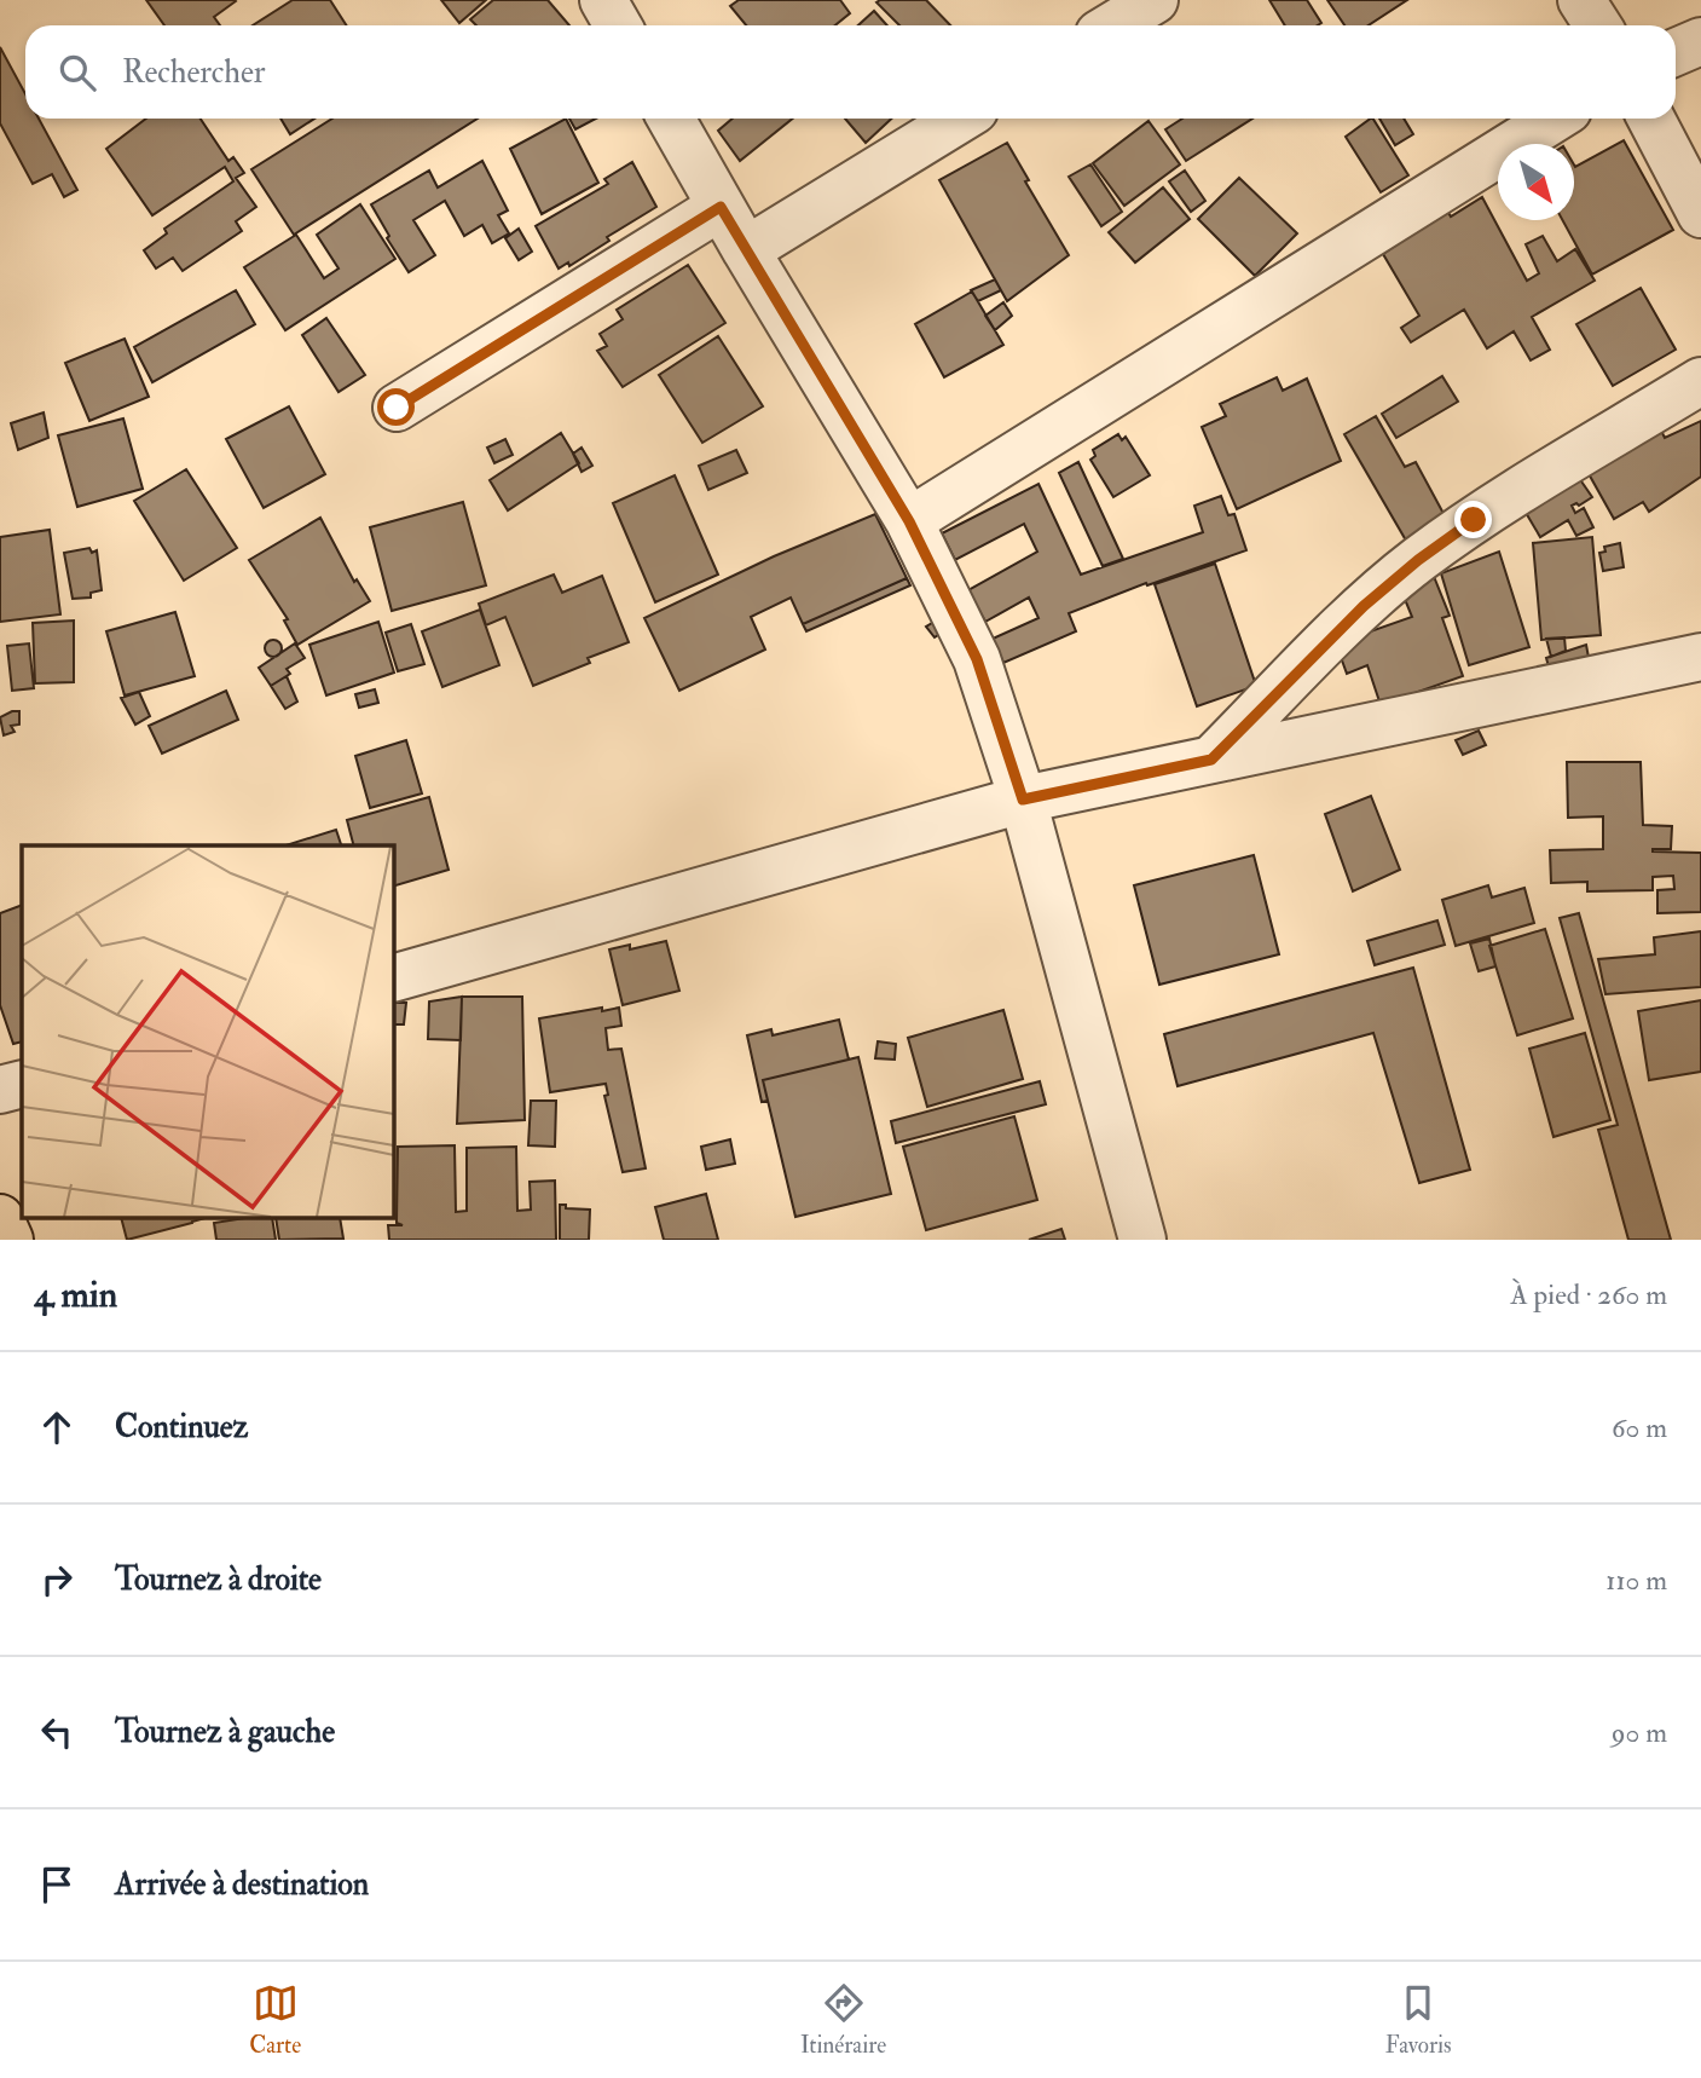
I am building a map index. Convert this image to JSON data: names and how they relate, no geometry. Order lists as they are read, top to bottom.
{
  "north": "bottom right",
  "page": {
    "search": "Rechercher",
    "heading": ["4 min", "À pied · 260 m"],
    "list": [
      ["Continuez", "60 m"],
      ["Tournez à droite", "110 m"],
      ["Tournez à gauche", "90 m"],
      "Arrivée à destination"
    ],
    "nav": ["Carte", "Itinéraire", "Favoris"]
  }
}
